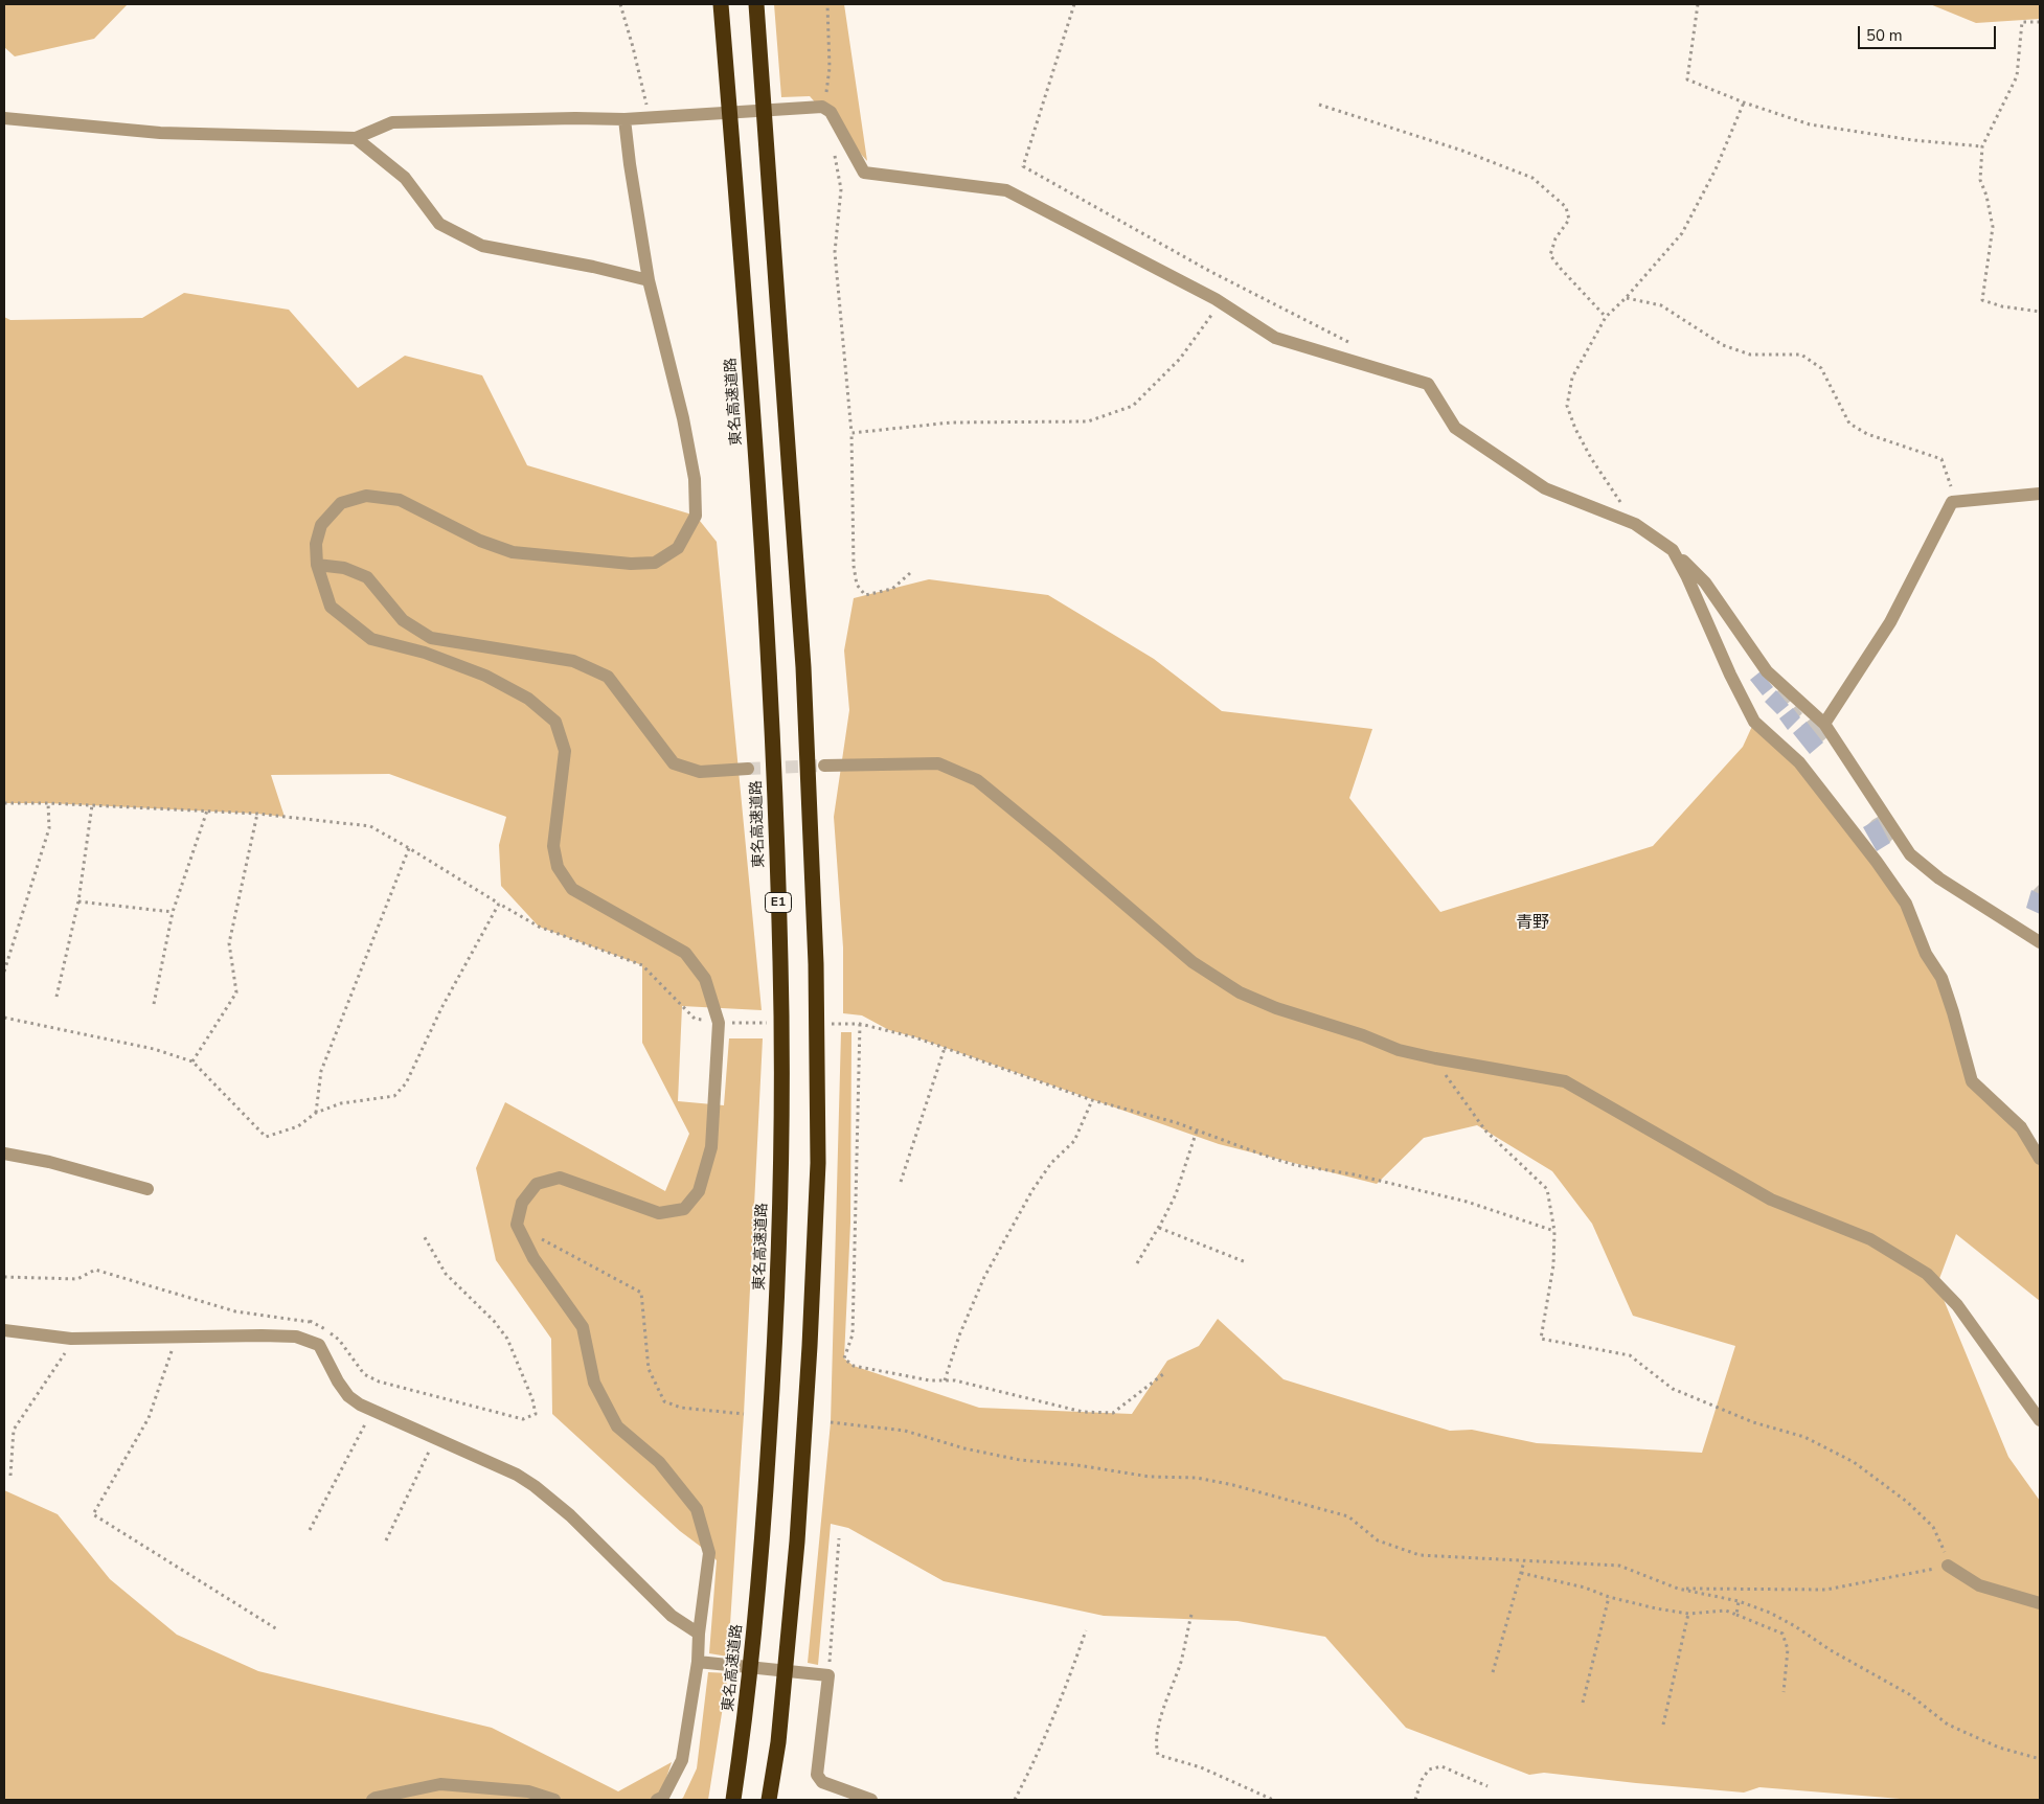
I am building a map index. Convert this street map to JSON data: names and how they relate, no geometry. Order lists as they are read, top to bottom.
{
  "streets": {
    "highway": ["東名高速道路", "E1"]
  },
  "districts": ["青野"],
  "scale_bar": "50 m"
}
